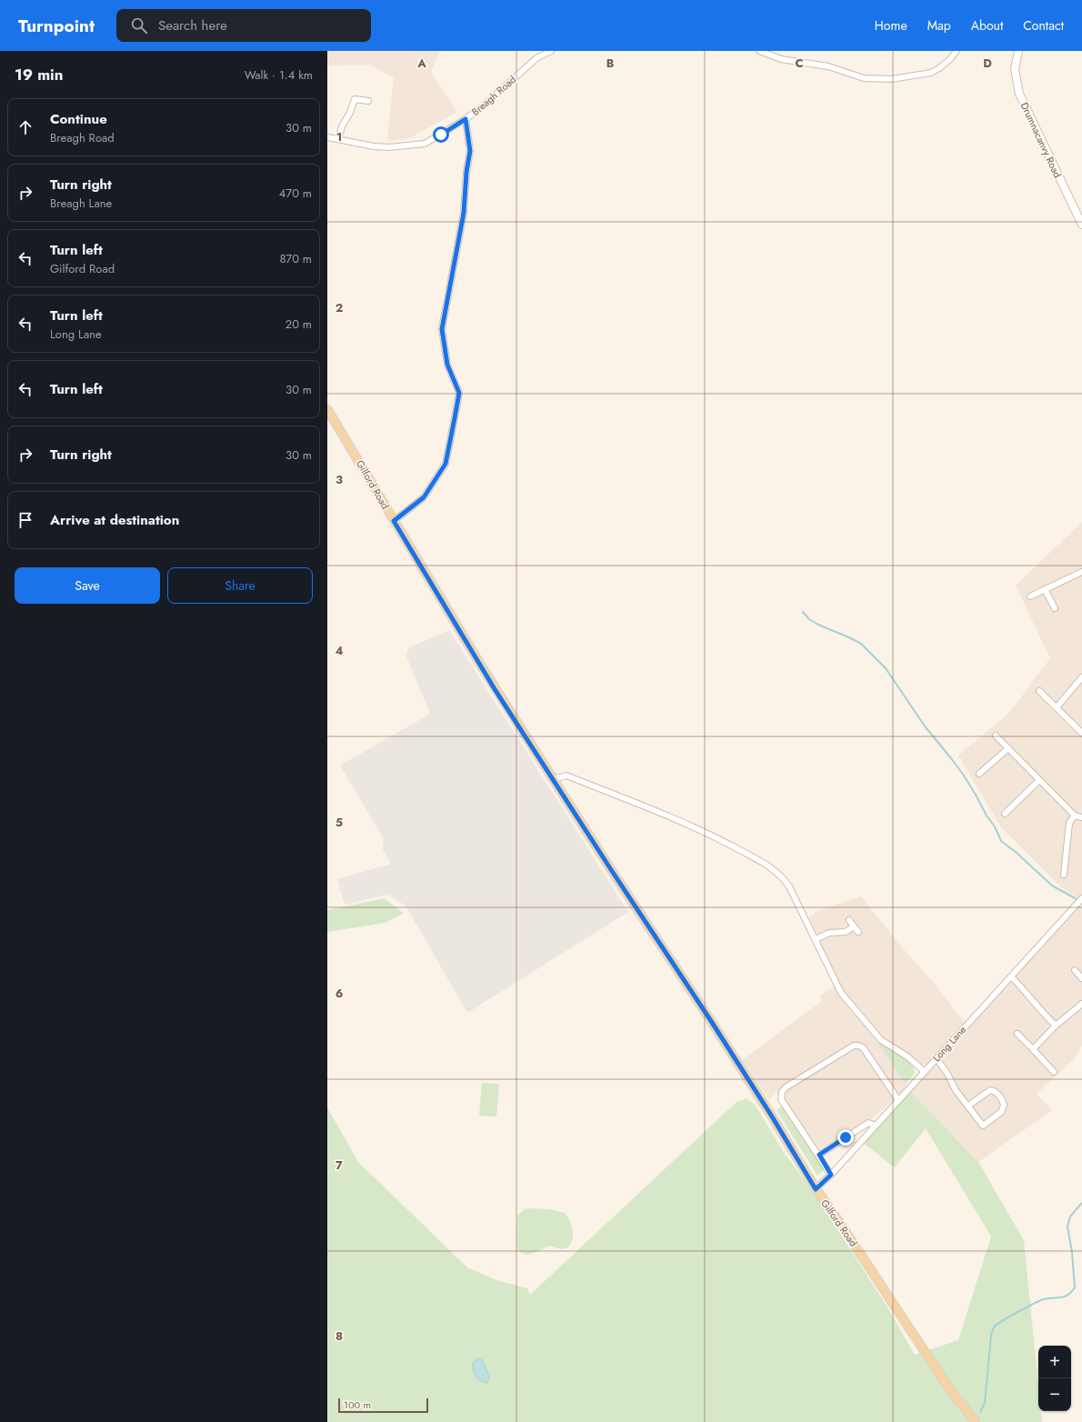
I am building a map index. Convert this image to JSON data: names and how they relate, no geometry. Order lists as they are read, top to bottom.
{
  "streets": {
    "main road": ["Drumnacanvy Road", "Gilford Road"],
    "street": ["Breagh Road", "Long Lane"]
  },
  "crossings": [
    ["Gilford Road", "Long Lane"]
  ],
  "scale_bar": "100 m",
  "page": {
    "header": "Turnpoint",
    "search": "Search here",
    "nav": [
      "Home",
      "Map",
      "About",
      "Contact"
    ],
    "heading": ["19 min", "Walk · 1.4 km"],
    "list": [
      ["Continue", "Breagh Road", "30 m"],
      ["Turn right", "Breagh Lane", "470 m"],
      ["Turn left", "Gilford Road", "870 m"],
      ["Turn left", "Long Lane", "20 m"],
      ["Turn left", "30 m"],
      ["Turn right", "30 m"],
      "Arrive at destination"
    ],
    "buttons": ["Save", "Share"],
    "map_buttons": ["+", "−"],
    "scale": "100 m"
  },
  "grid": {
    "columns": [
      "A",
      "B",
      "C",
      "D"
    ],
    "rows": [
      "1",
      "2",
      "3",
      "4",
      "5",
      "6",
      "7",
      "8"
    ]
  }
}
